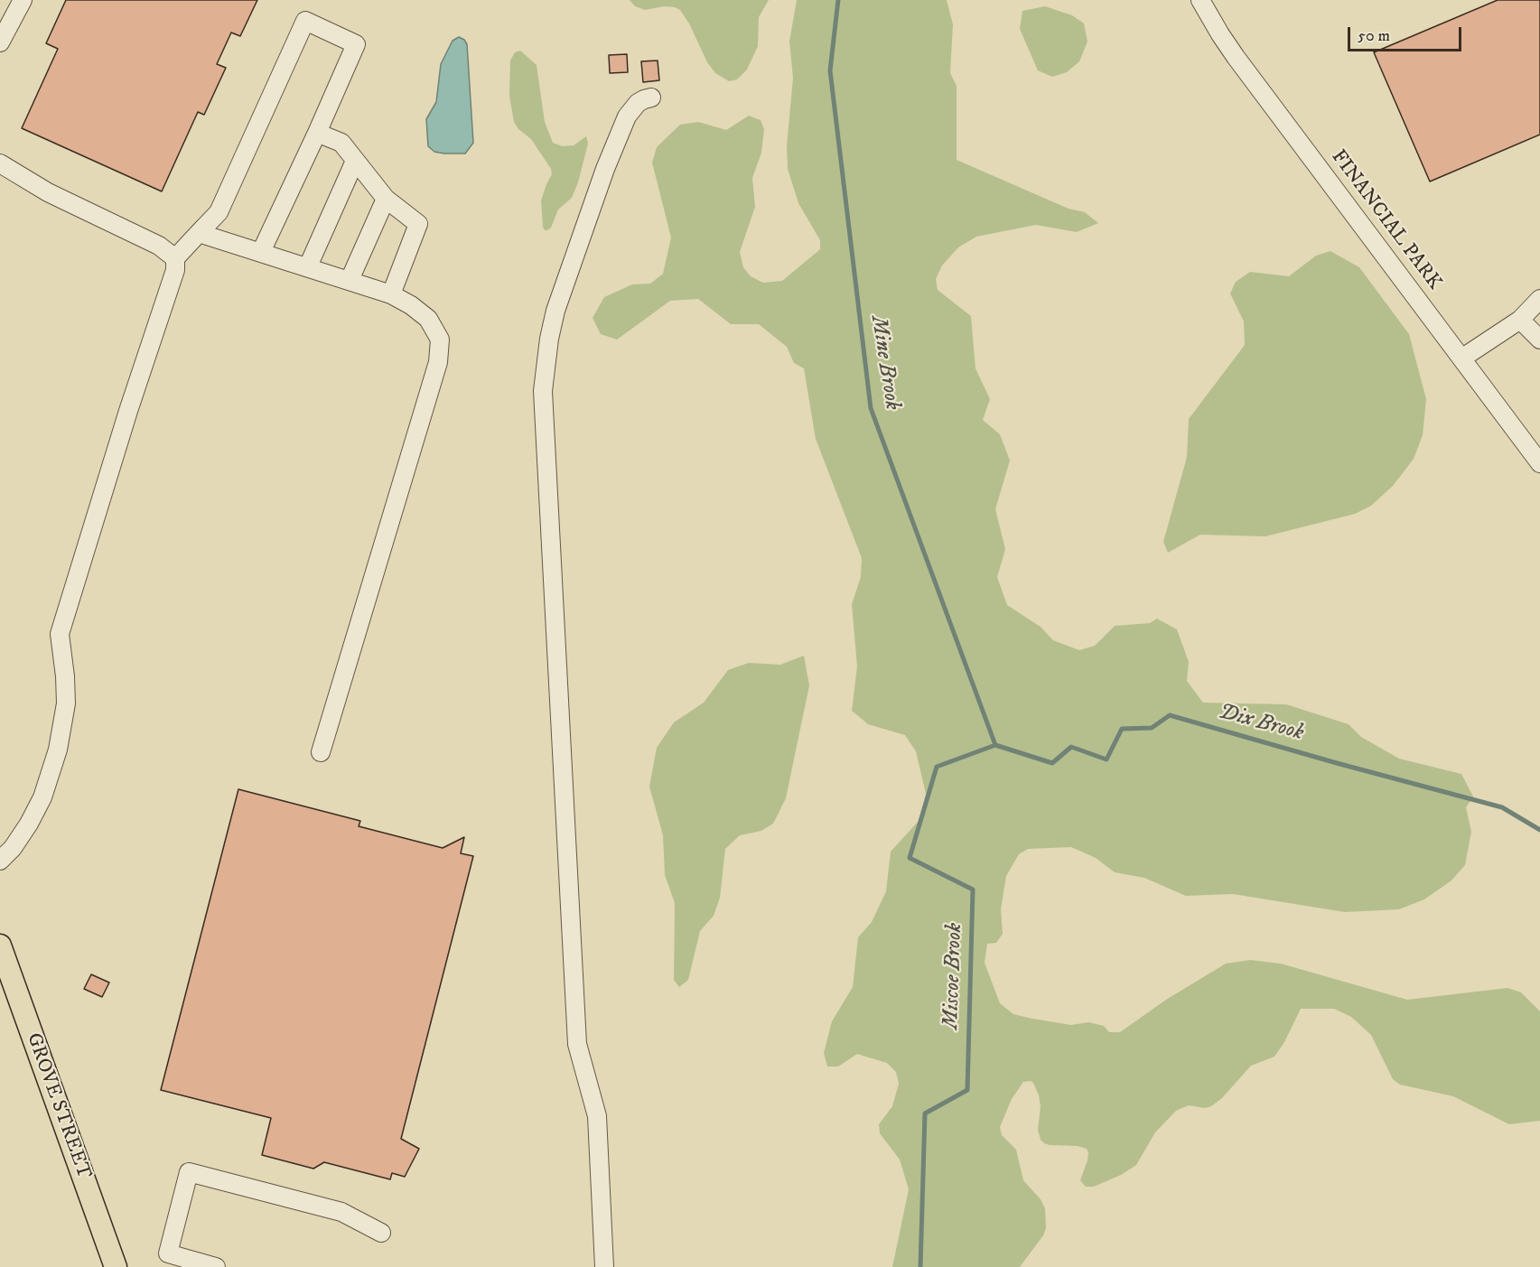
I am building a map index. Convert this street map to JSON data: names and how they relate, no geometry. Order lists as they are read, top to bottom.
{
  "streets": {
    "main road": ["GROVE STREET"],
    "lane": ["FINANCIAL PARK"]
  },
  "water": ["Mine Brook", "Dix Brook", "Miscoe Brook"],
  "scale_bar": "50 m"
}
